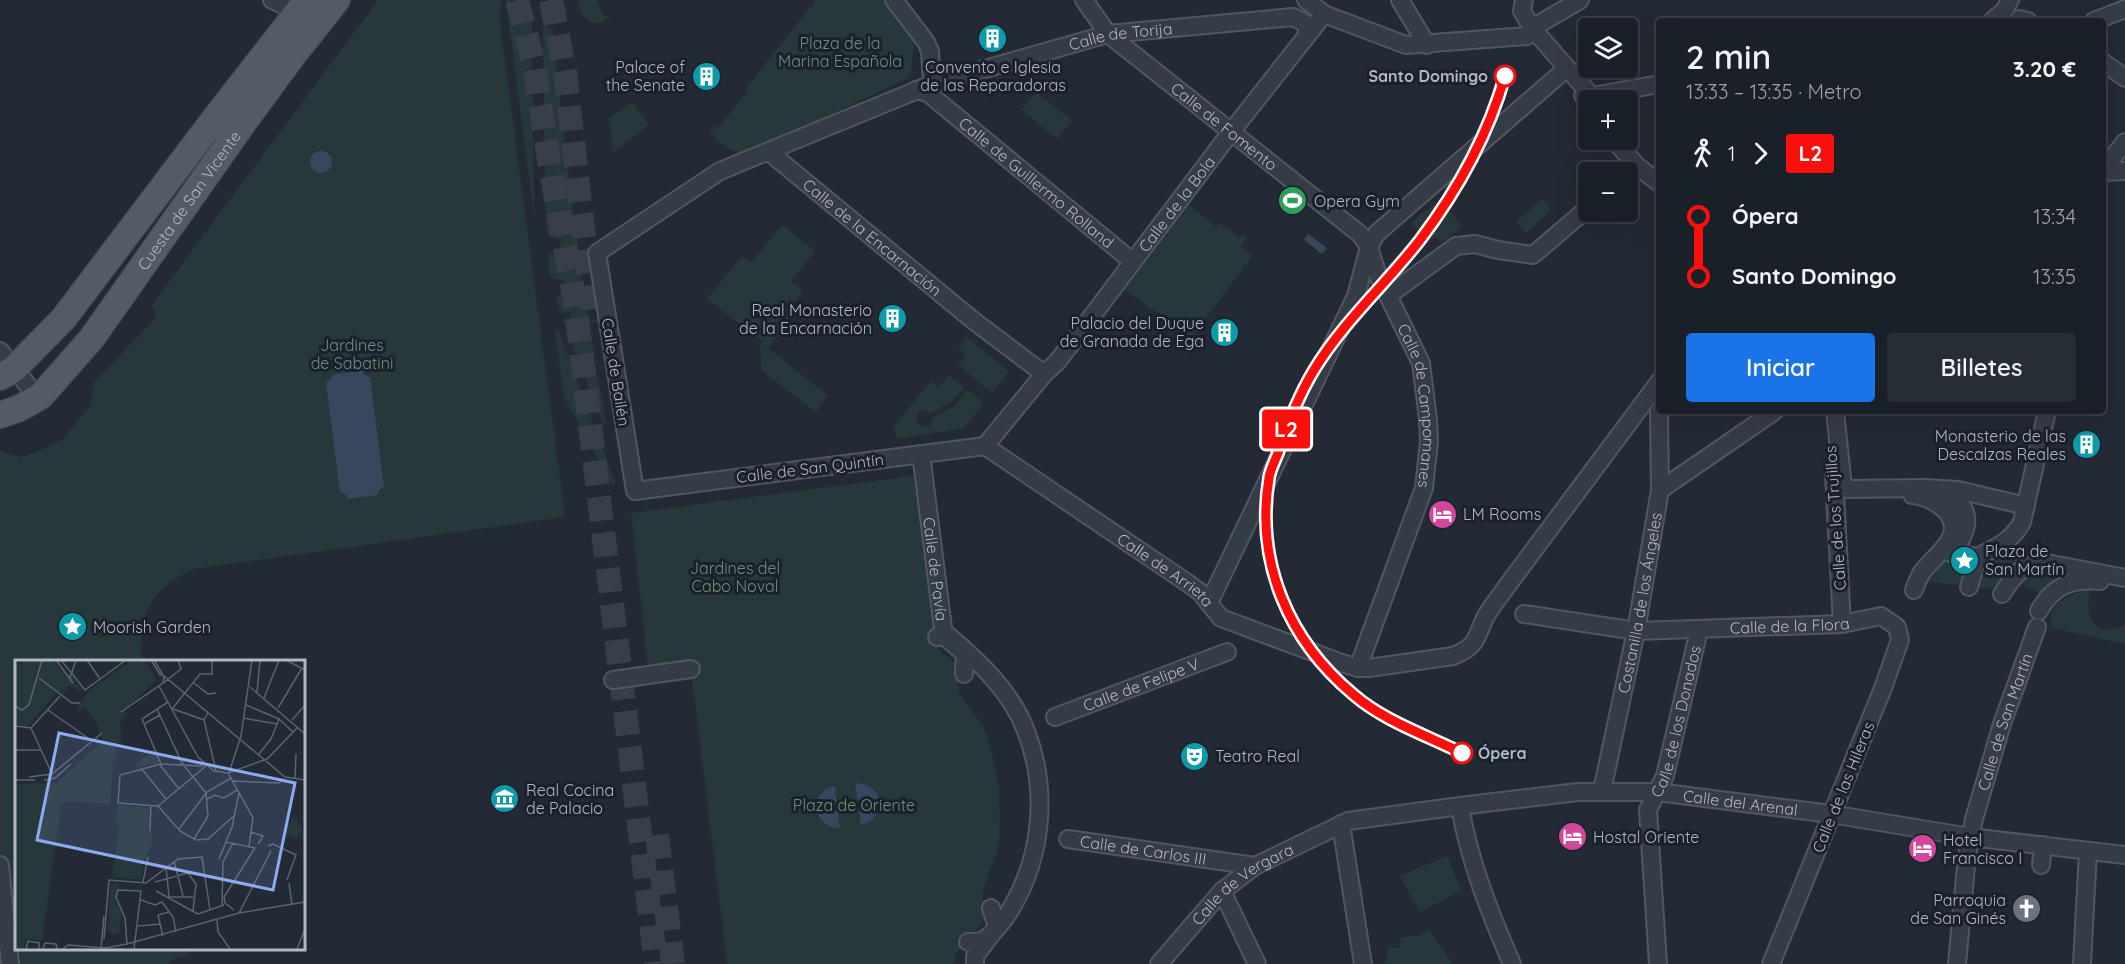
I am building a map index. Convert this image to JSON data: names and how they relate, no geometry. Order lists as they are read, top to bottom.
{
  "streets": {
    "main road": ["Cuesta de San Vicente"],
    "street": [
      "Calle de Torija",
      "Calle de Fomento",
      "Calle de Guillermo Rolland",
      "Calle de la Bola",
      "Calle de la Encarnación",
      "Calle de Bailén",
      "Calle de Campomanes",
      "Calle de San Quintín",
      "Calle de los Trujillos",
      "Calle de Pavía",
      "Calle de Arrieta",
      "Costanilla de los Ángeles",
      "Calle de la Flora",
      "Calle de Felipe V",
      "Calle de los Donados",
      "Calle de San Martín",
      "Calle de las Hileras",
      "Calle del Arenal",
      "Calle de Carlos III",
      "Calle de Vergara"
    ]
  },
  "crossings": [
    ["Calle de Torija", "Calle de Fomento"],
    ["Calle de Fomento", "Calle de la Bola"],
    ["Calle de Fomento", "Calle de Campomanes"],
    ["Calle de Guillermo Rolland", "Calle de la Bola"],
    ["Calle de la Bola", "Calle de la Encarnación"],
    ["Calle de la Bola", "Calle de San Quintín"],
    ["Calle de la Bola", "Calle de Arrieta"],
    ["Calle de la Encarnación", "Calle de Bailén"],
    ["Calle de Bailén", "Calle de San Quintín"],
    ["Calle de Campomanes", "Calle de Arrieta"],
    ["Calle de San Quintín", "Calle de Pavía"],
    ["Calle de San Quintín", "Calle de Arrieta"],
    ["Calle de los Trujillos", "Calle de la Flora"],
    ["Costanilla de los Ángeles", "Calle de la Flora"],
    ["Costanilla de los Ángeles", "Calle del Arenal"],
    ["Calle de la Flora", "Calle de los Donados"],
    ["Calle de la Flora", "Calle de las Hileras"],
    ["Calle de los Donados", "Calle del Arenal"],
    ["Calle de San Martín", "Calle del Arenal"],
    ["Calle de las Hileras", "Calle del Arenal"],
    ["Calle del Arenal", "Calle de Vergara"],
    ["Calle de Carlos III", "Calle de Vergara"]
  ],
  "parks": [
    "Plaza de la Marina Española",
    "Jardines de Sabatini",
    "Jardines del Cabo Noval",
    "Plaza de Oriente"
  ],
  "places": {
    "building": [
      "Convento e Iglesia de las Reparadoras",
      "Palace of the Senate",
      "Real Monasterio de la Encarnación",
      "Palacio del Duque de Granada de Ega",
      "Monasterio de las Descalzas Reales"
    ],
    "other": ["Santo Domingo", "Ópera"],
    "sports": ["Opera Gym"],
    "hotel": ["LM Rooms", "Hostal Oriente", "Hotel Francisco I"],
    "place": ["Plaza de San Martín", "Moorish Garden"],
    "theatre": ["Teatro Real"],
    "museum": ["Real Cocina de Palacio"],
    "church": ["Parroquia de San Ginés"]
  },
  "lines": ["metro line L2"],
  "page": {
    "on_map": "L2",
    "map_buttons": ["+", "−"],
    "heading": ["2 min", "13:33 – 13:35 · Metro", "3.20 €"],
    "legs": ["1", "L2"],
    "list": [
      {
        "name": "Ópera",
        "value": "13:34"
      },
      {
        "name": "Santo Domingo",
        "value": "13:35"
      }
    ],
    "buttons": ["Iniciar", "Billetes"]
  }
}
